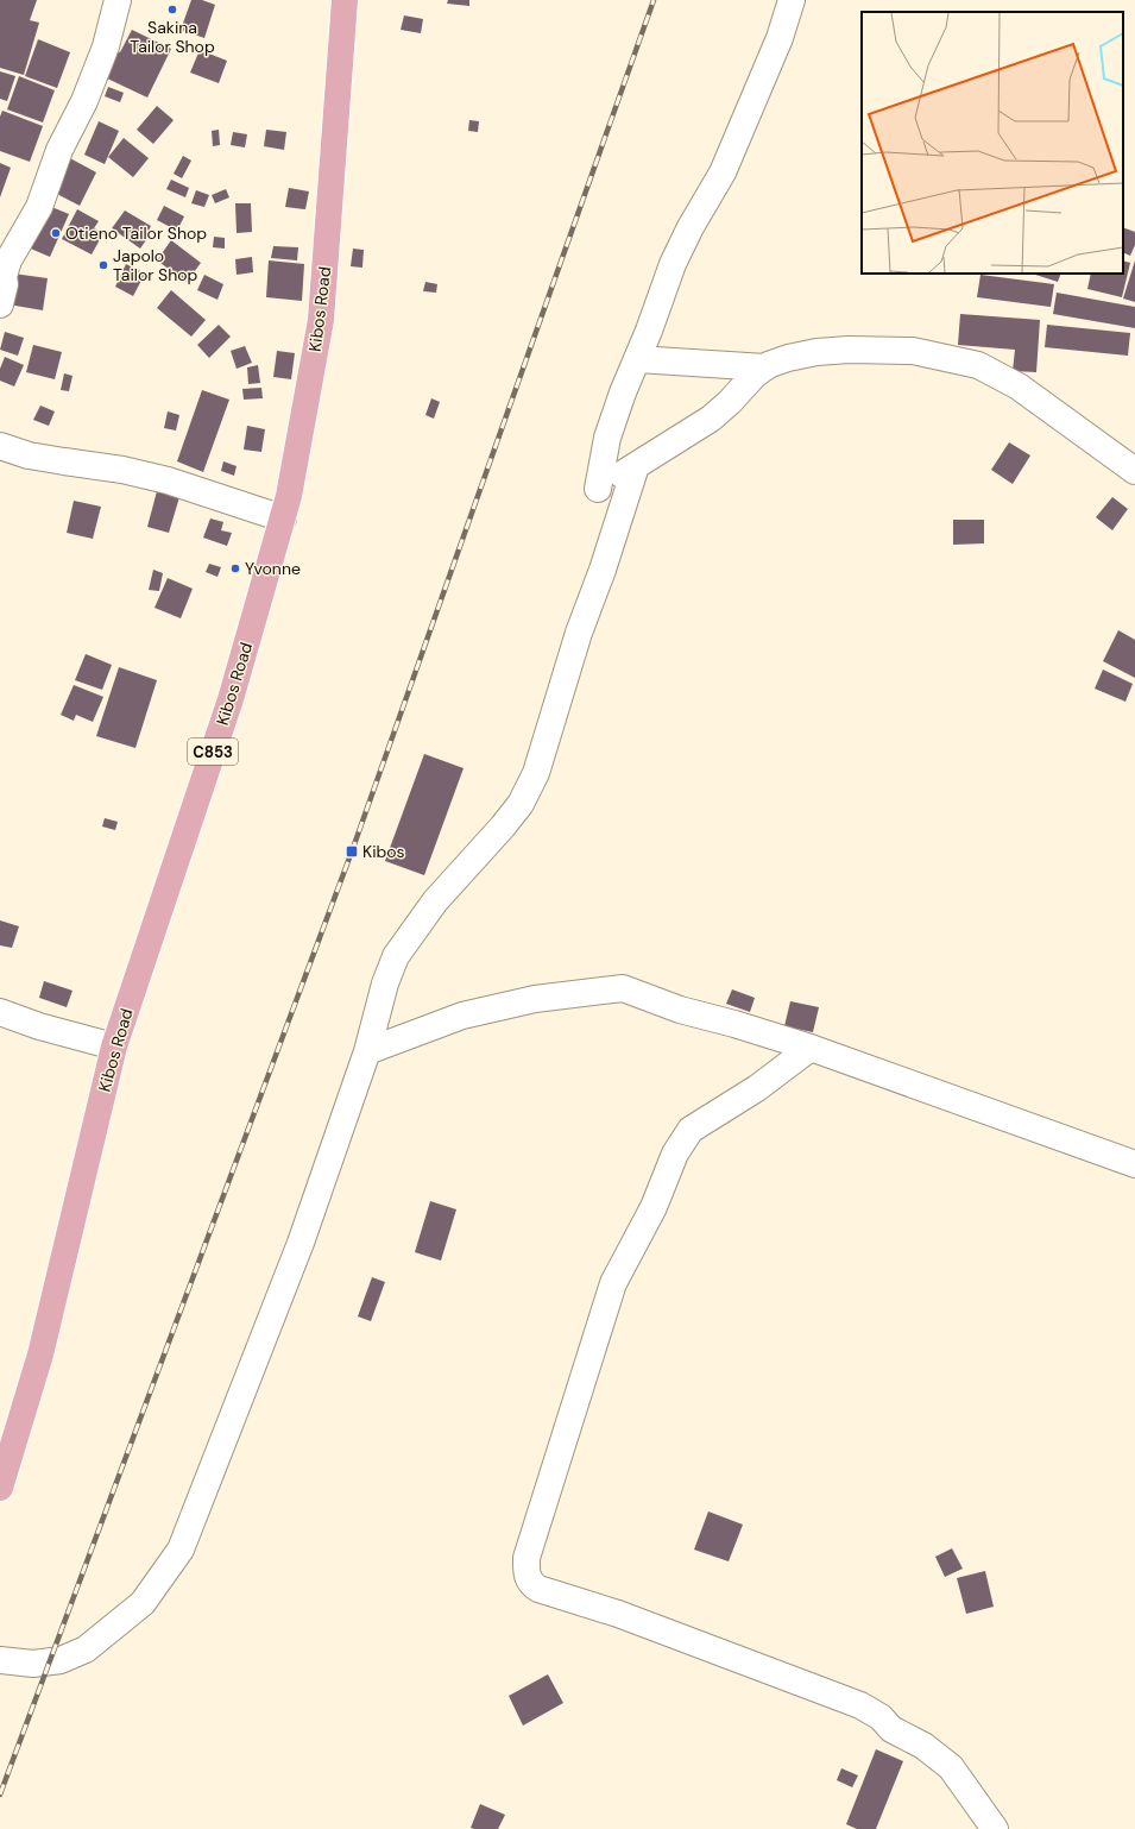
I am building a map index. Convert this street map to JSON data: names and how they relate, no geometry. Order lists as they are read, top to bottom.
{
  "streets": {
    "main road": ["Kibos Road", "C853"]
  },
  "places": {
    "other": [
      "Sakina Tailor Shop",
      "Otieno Tailor Shop",
      "Japolo Tailor Shop",
      "Yvonne"
    ],
    "transit": ["Kibos"]
  }
}
